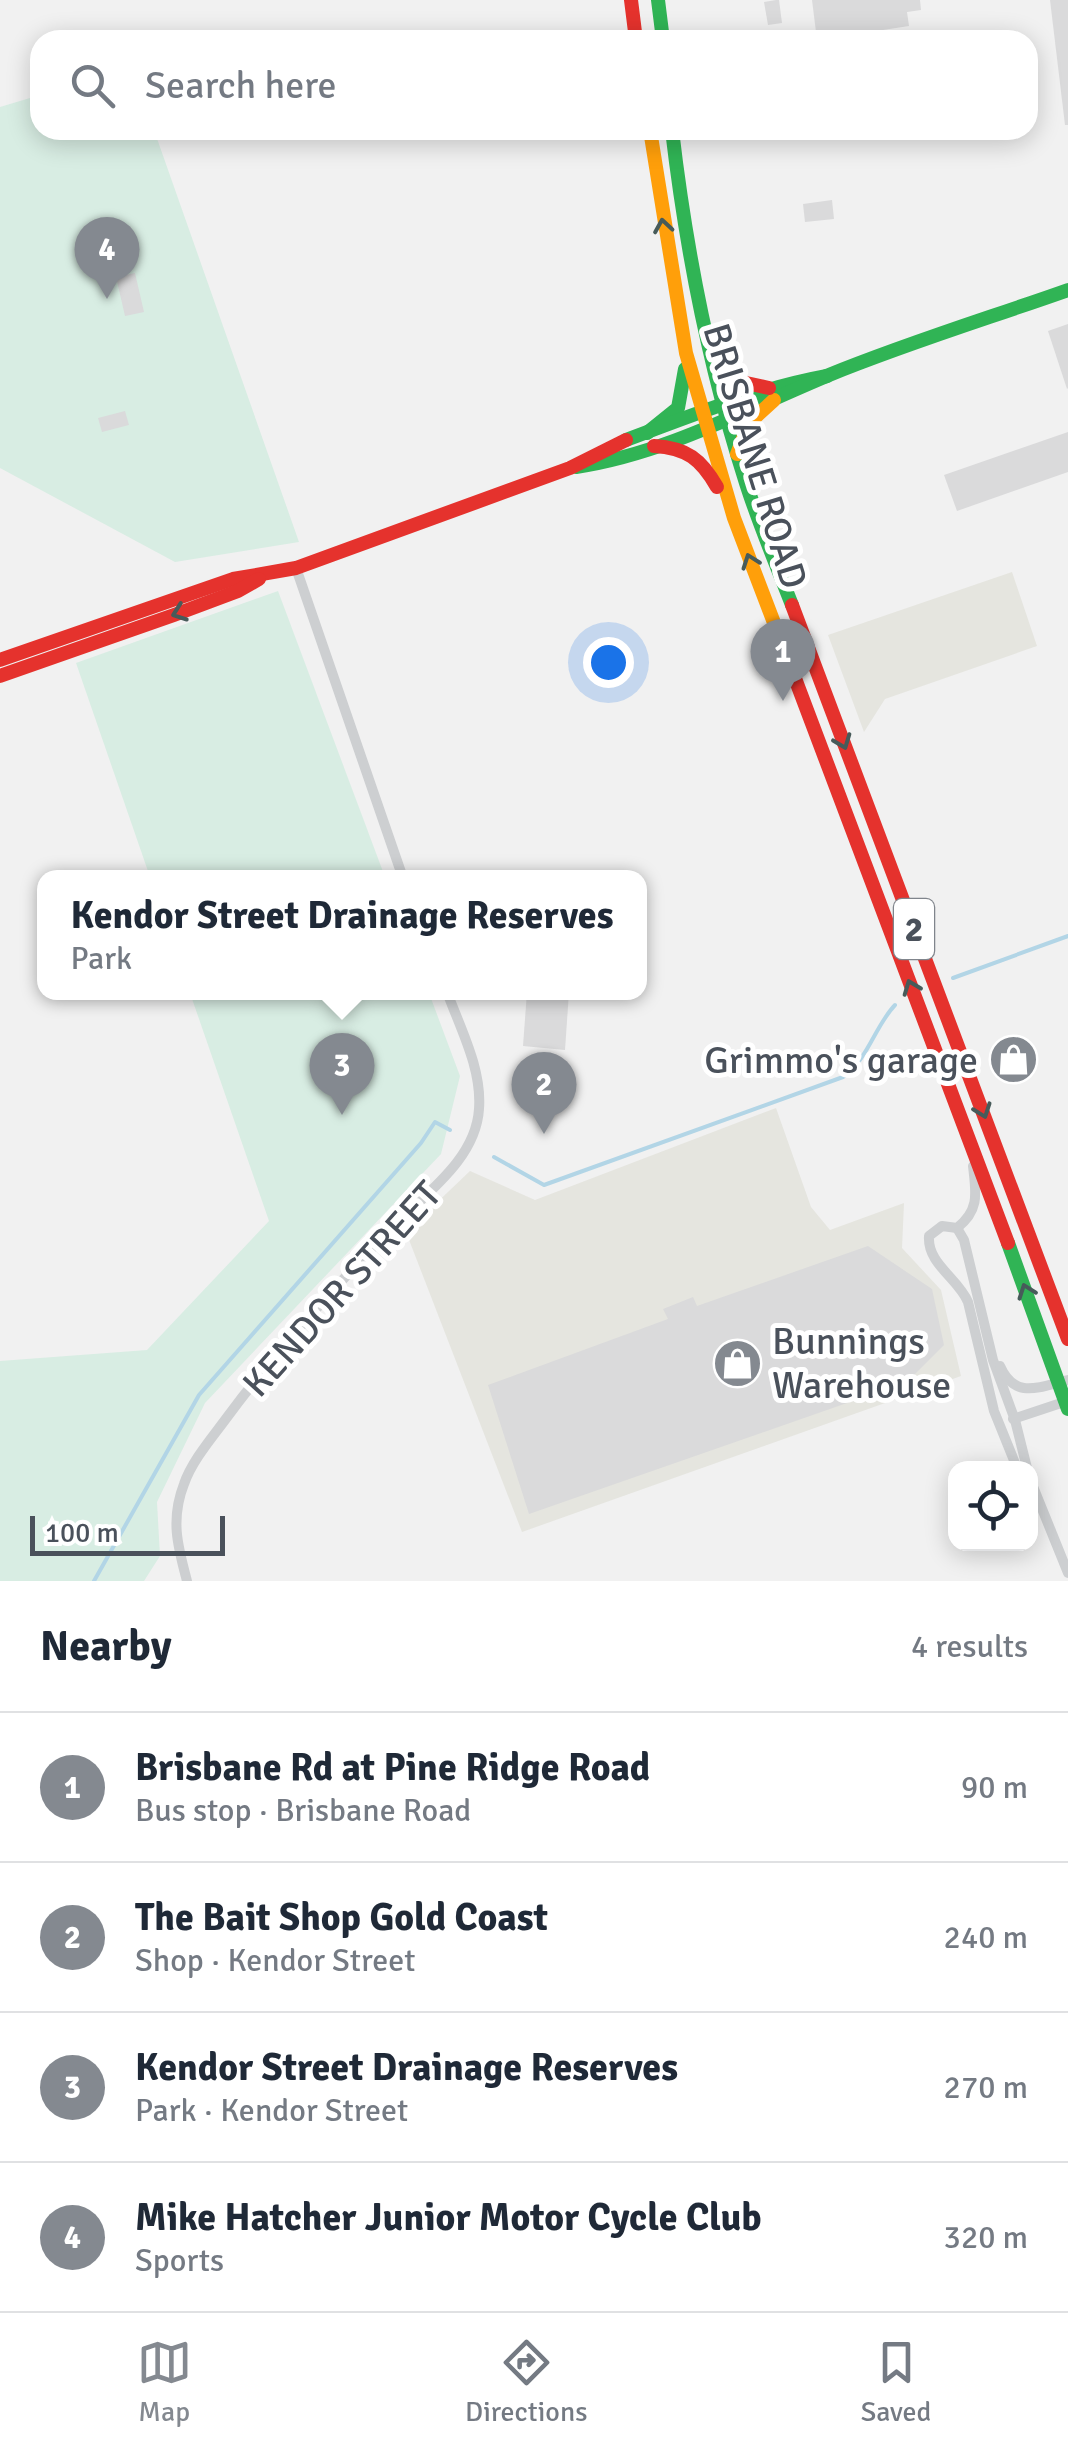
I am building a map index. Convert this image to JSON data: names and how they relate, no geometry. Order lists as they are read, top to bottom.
{
  "streets": {
    "main road": ["BRISBANE ROAD", "2"],
    "street": ["KENDOR STREET"]
  },
  "places": {
    "shop": ["Grimmo's garage", "Bunnings Warehouse"]
  },
  "scale_bar": "100 m",
  "page": {
    "search": "Search here",
    "pins": [
      "4",
      "1",
      "3",
      "2"
    ],
    "popup": ["Kendor Street Drainage Reserves", "Park"],
    "scale": "100 m",
    "heading": ["Nearby", "4 results"],
    "list": [
      {
        "mark": "1",
        "name": "Brisbane Rd at Pine Ridge Road",
        "note": "Bus stop · Brisbane Road",
        "value": "90 m"
      },
      {
        "mark": "2",
        "name": "The Bait Shop Gold Coast",
        "note": "Shop · Kendor Street",
        "value": "240 m"
      },
      {
        "mark": "3",
        "name": "Kendor Street Drainage Reserves",
        "note": "Park · Kendor Street",
        "value": "270 m"
      },
      {
        "mark": "4",
        "name": "Mike Hatcher Junior Motor Cycle Club",
        "note": "Sports",
        "value": "320 m"
      }
    ],
    "nav": ["Map", "Directions", "Saved"]
  }
}
